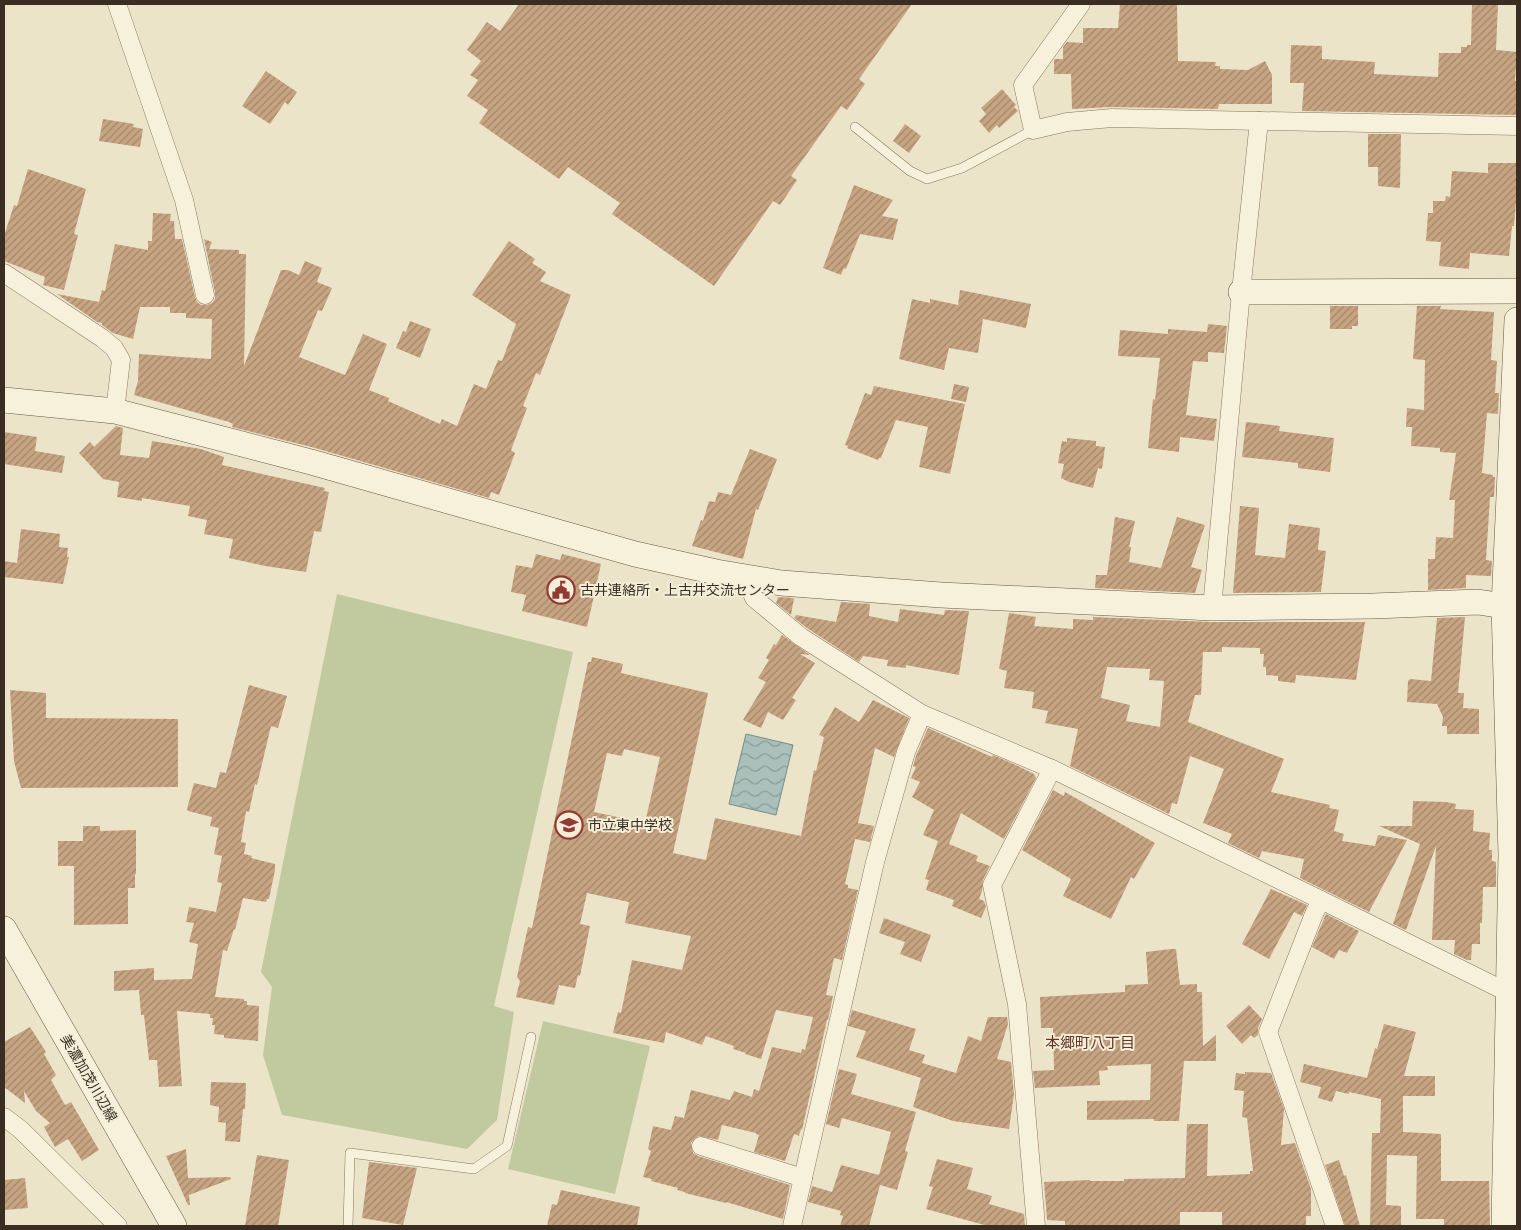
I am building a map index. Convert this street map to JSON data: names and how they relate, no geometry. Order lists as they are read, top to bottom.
{
  "streets": {
    "street": ["美濃加茂川辺線"]
  },
  "districts": ["本郷町八丁目"],
  "places": {
    "public building": ["古井連絡所・上古井交流センター"],
    "school or university": ["市立東中学校"]
  }
}
